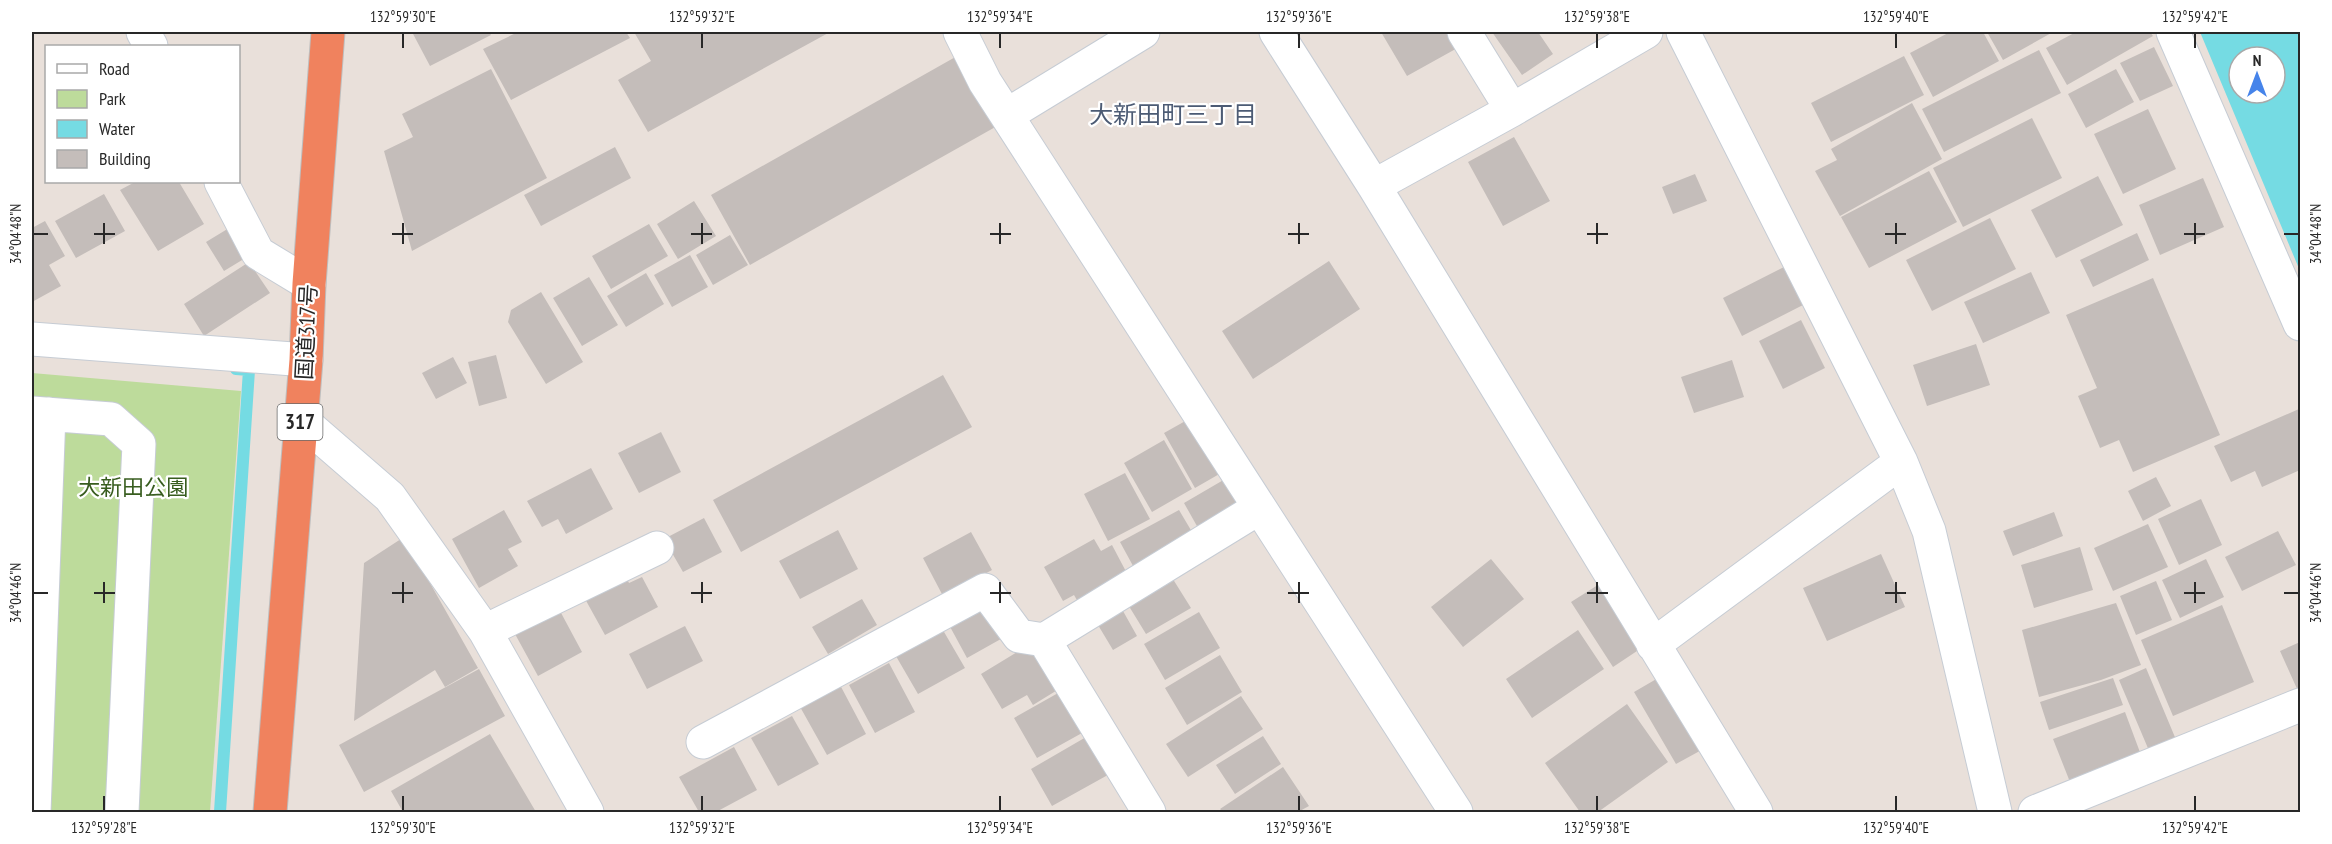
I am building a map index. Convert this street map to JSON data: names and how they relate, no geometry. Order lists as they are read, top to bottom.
{
  "streets": {
    "highway": ["国道317号", "317"]
  },
  "districts": ["大新田町三丁目"],
  "parks": ["大新田公園"],
  "legend": [
    "Road",
    "Park",
    "Water",
    "Building"
  ],
  "north": "top",
  "coordinates": [
    "132°59'30\"E",
    "132°59'32\"E",
    "132°59'34\"E",
    "132°59'36\"E",
    "132°59'38\"E",
    "132°59'40\"E",
    "132°59'42\"E",
    "34°04'48\"N",
    "34°04'46\"N",
    "132°59'28\"E"
  ]
}
